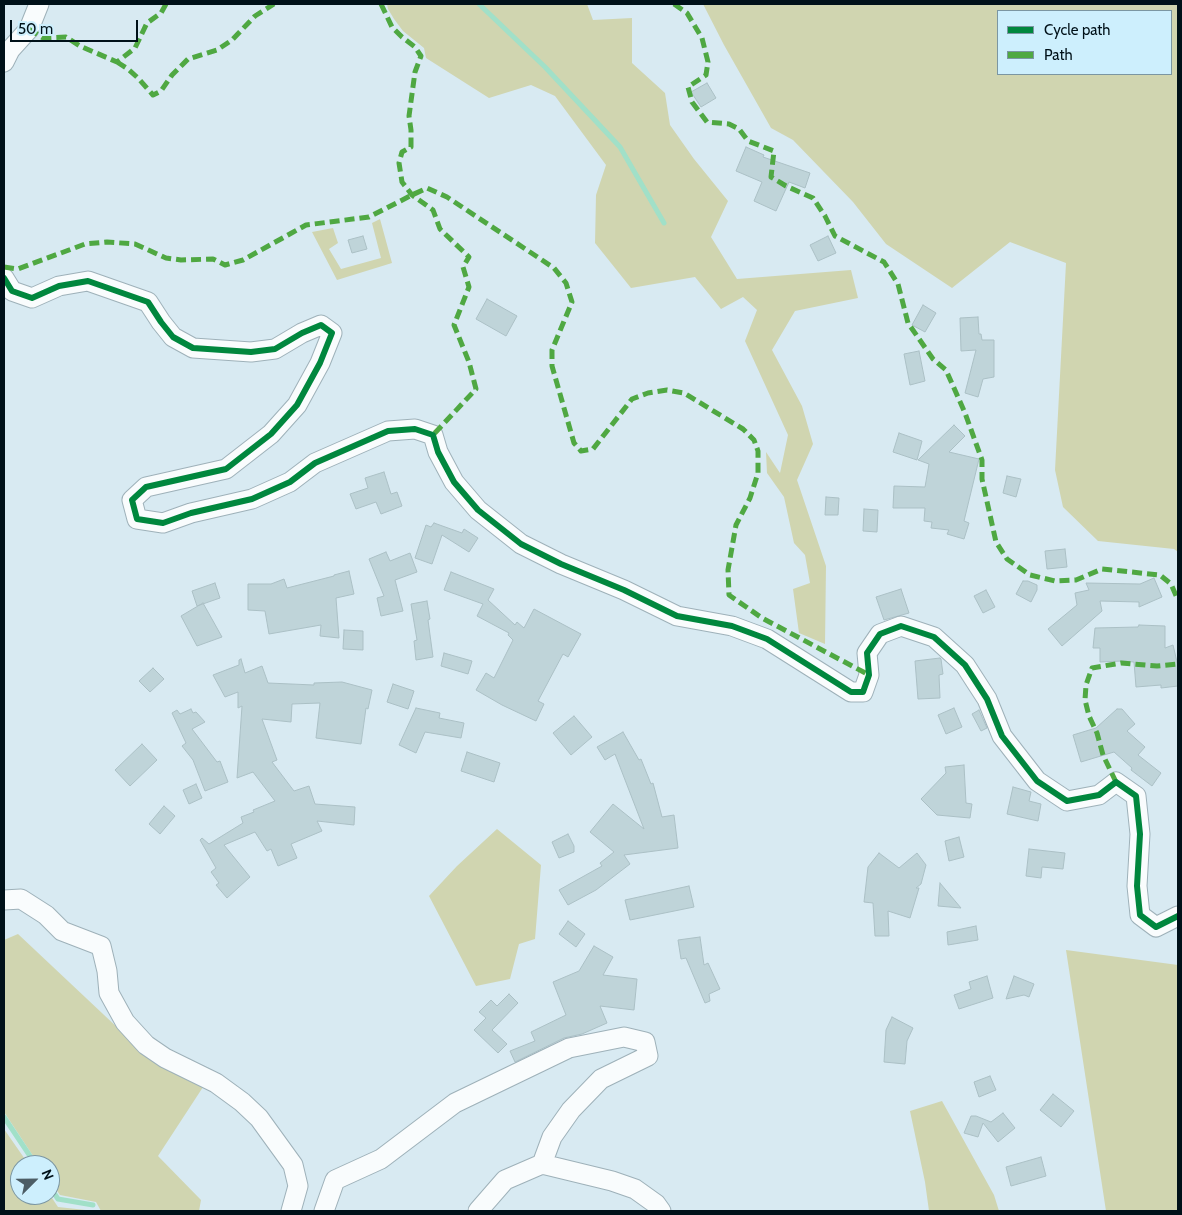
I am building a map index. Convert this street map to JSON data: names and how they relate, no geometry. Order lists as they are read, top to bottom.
{
  "legend": ["Cycle path", "Path"],
  "scale_bar": "50 m",
  "north": "top right"
}
